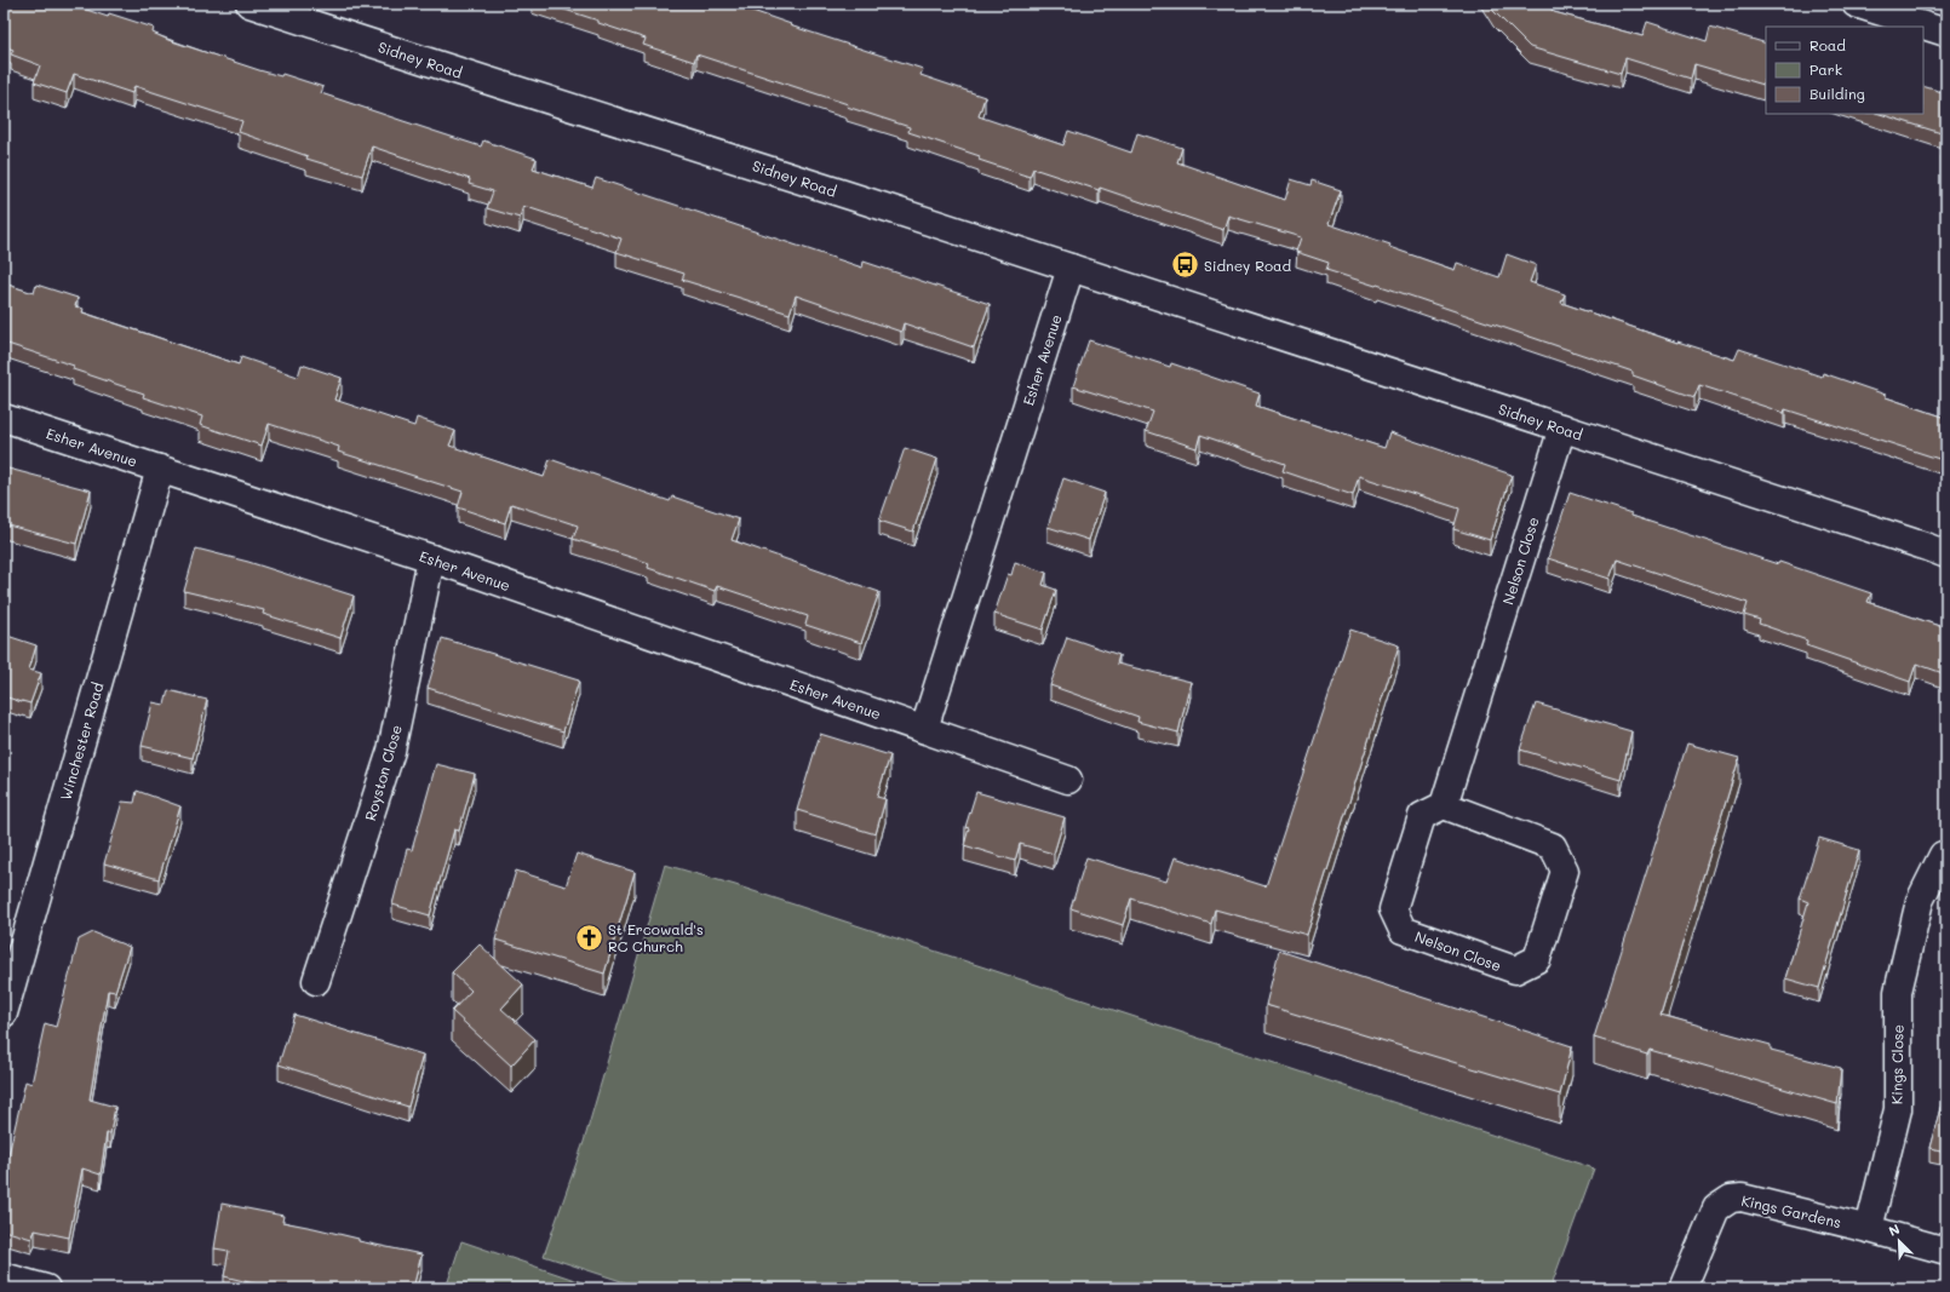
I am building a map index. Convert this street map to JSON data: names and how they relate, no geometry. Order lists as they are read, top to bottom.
{
  "streets": {
    "street": [
      "Sidney Road",
      "Esher Avenue",
      "Nelson Close",
      "Winchester Road",
      "Royston Close",
      "Kings Close",
      "Kings Gardens"
    ]
  },
  "crossings": [
    ["Sidney Road", "Esher Avenue"],
    ["Sidney Road", "Nelson Close"],
    ["Esher Avenue", "Winchester Road"],
    ["Esher Avenue", "Royston Close"],
    ["Kings Close", "Kings Gardens"]
  ],
  "places": {
    "bus stop": ["Sidney Road"],
    "church": ["St Ercowald's RC Church"]
  },
  "legend": ["Road", "Park", "Building"],
  "north": "top left"
}
